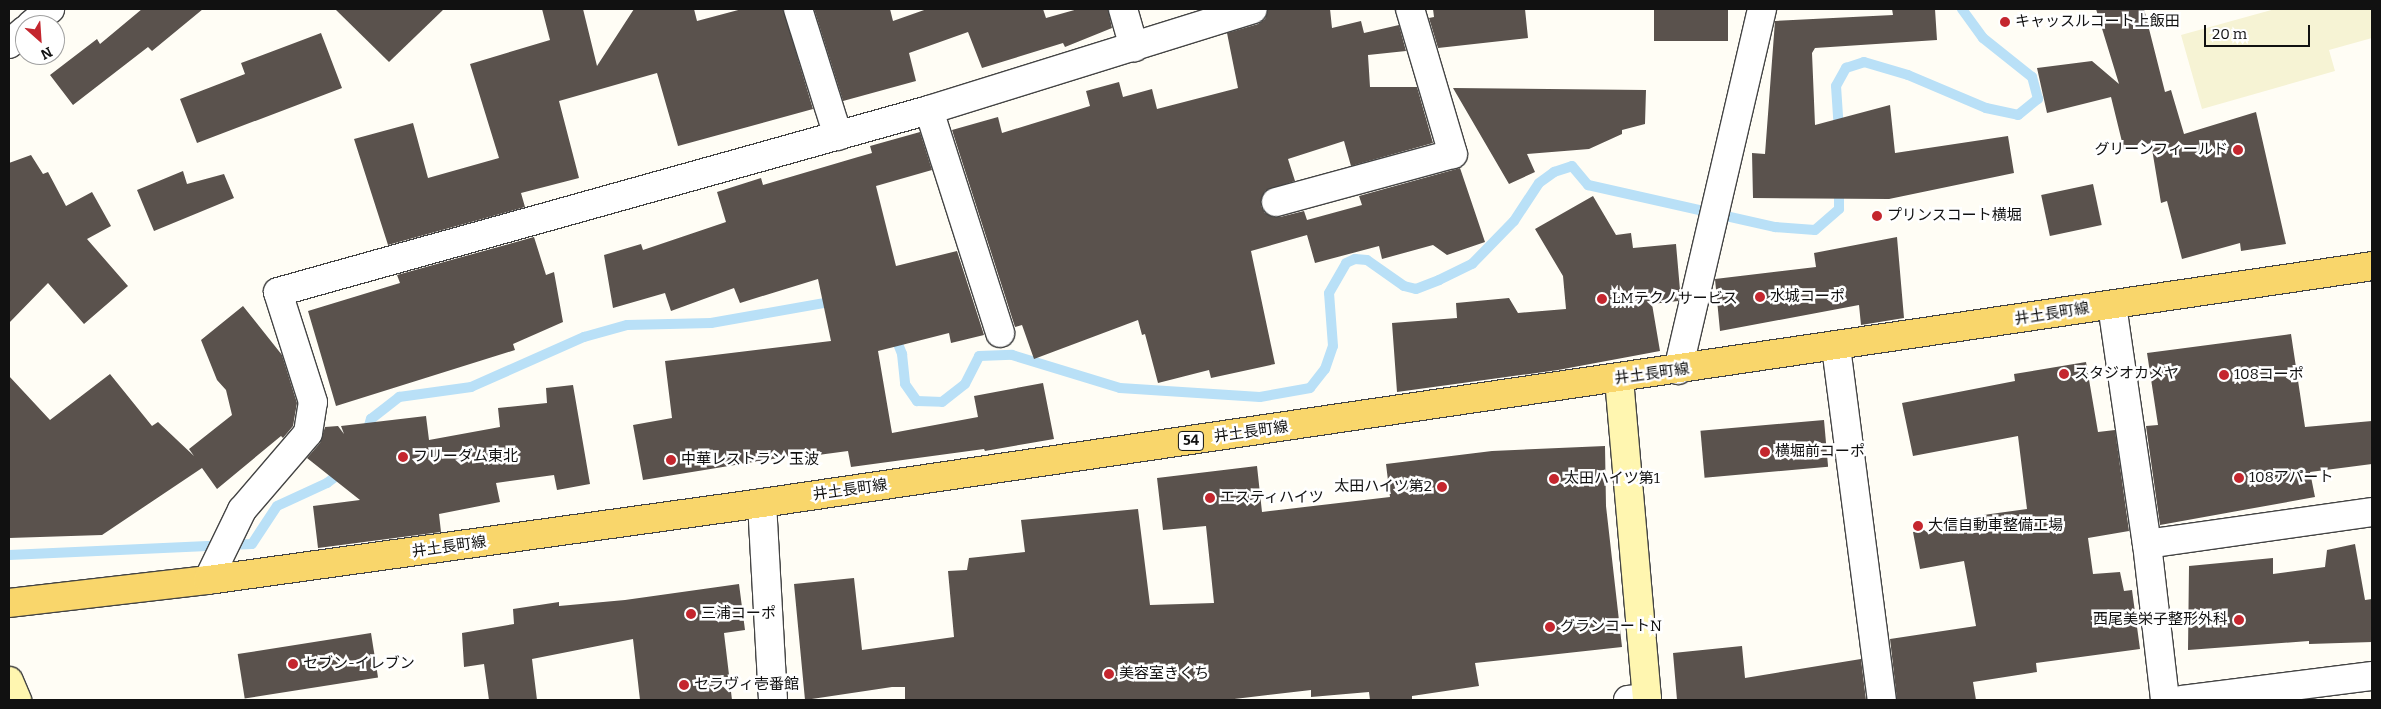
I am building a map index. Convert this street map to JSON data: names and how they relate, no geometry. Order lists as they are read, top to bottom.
{
  "streets": {
    "main road": ["井土長町線", "54"]
  },
  "places": [
    "キャッスルコート上飯田",
    "グリーンフィールド",
    "プリンスコート横堀",
    "水城コーポ",
    "LMテクノサービス",
    "スタジオカメヤ",
    "108コーポ",
    "横堀前コーポ",
    "フリーダム東北",
    "中華レストラン 玉波",
    "108アパート",
    "太田ハイツ第1",
    "太田ハイツ第2",
    "エスティハイツ",
    "大信自動車整備工場",
    "三浦コーポ",
    "西尾美栄子整形外科",
    "グランコートN",
    "セブン-イレブン",
    "美容室きくち",
    "セラヴィ壱番館"
  ],
  "scale_bar": "20 m",
  "north": "bottom right"
}
